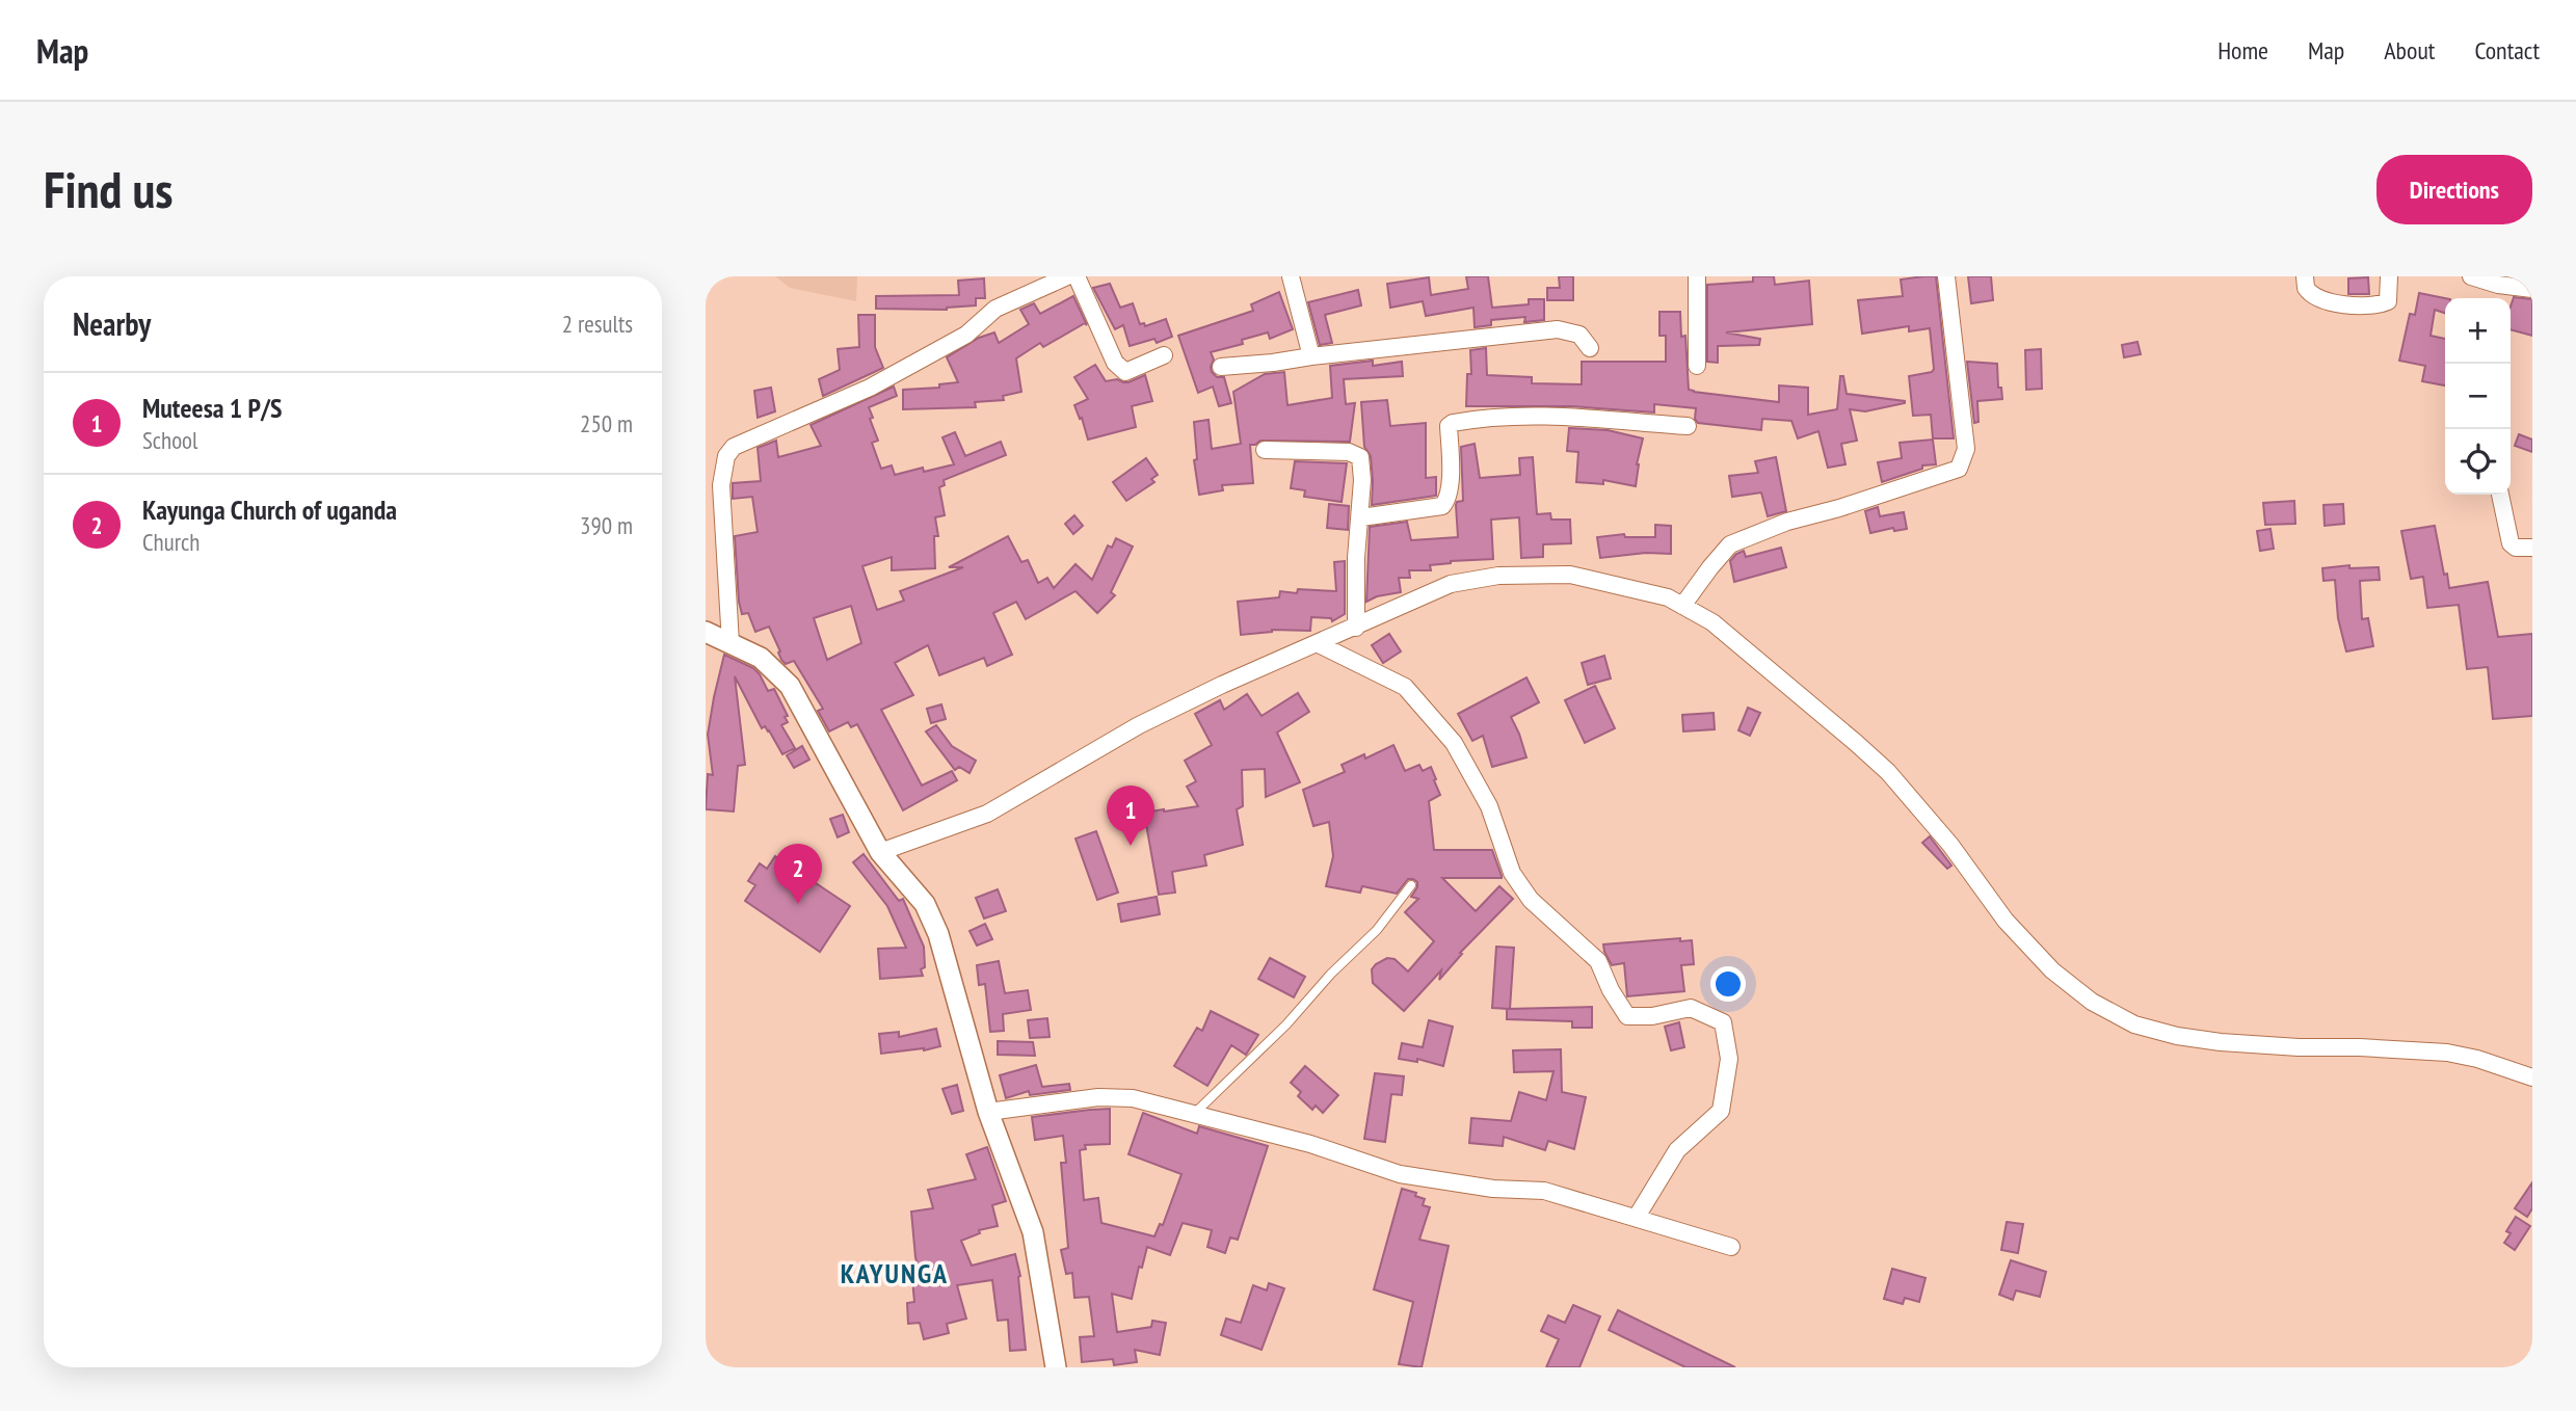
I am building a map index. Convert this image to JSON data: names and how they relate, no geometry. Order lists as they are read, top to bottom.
{
  "districts": ["KAYUNGA"],
  "page": {
    "header": "Map",
    "nav": [
      "Home",
      "Map",
      "About",
      "Contact"
    ],
    "buttons": "Directions",
    "title": "Find us",
    "heading": ["Nearby", "2 results"],
    "map_buttons": ["+", "−"],
    "list": [
      {
        "mark": "1",
        "name": "Muteesa 1 P/S",
        "note": "School",
        "value": "250 m"
      },
      {
        "mark": "2",
        "name": "Kayunga Church of uganda",
        "note": "Church",
        "value": "390 m"
      }
    ],
    "pins": ["1", "2"]
  }
}
